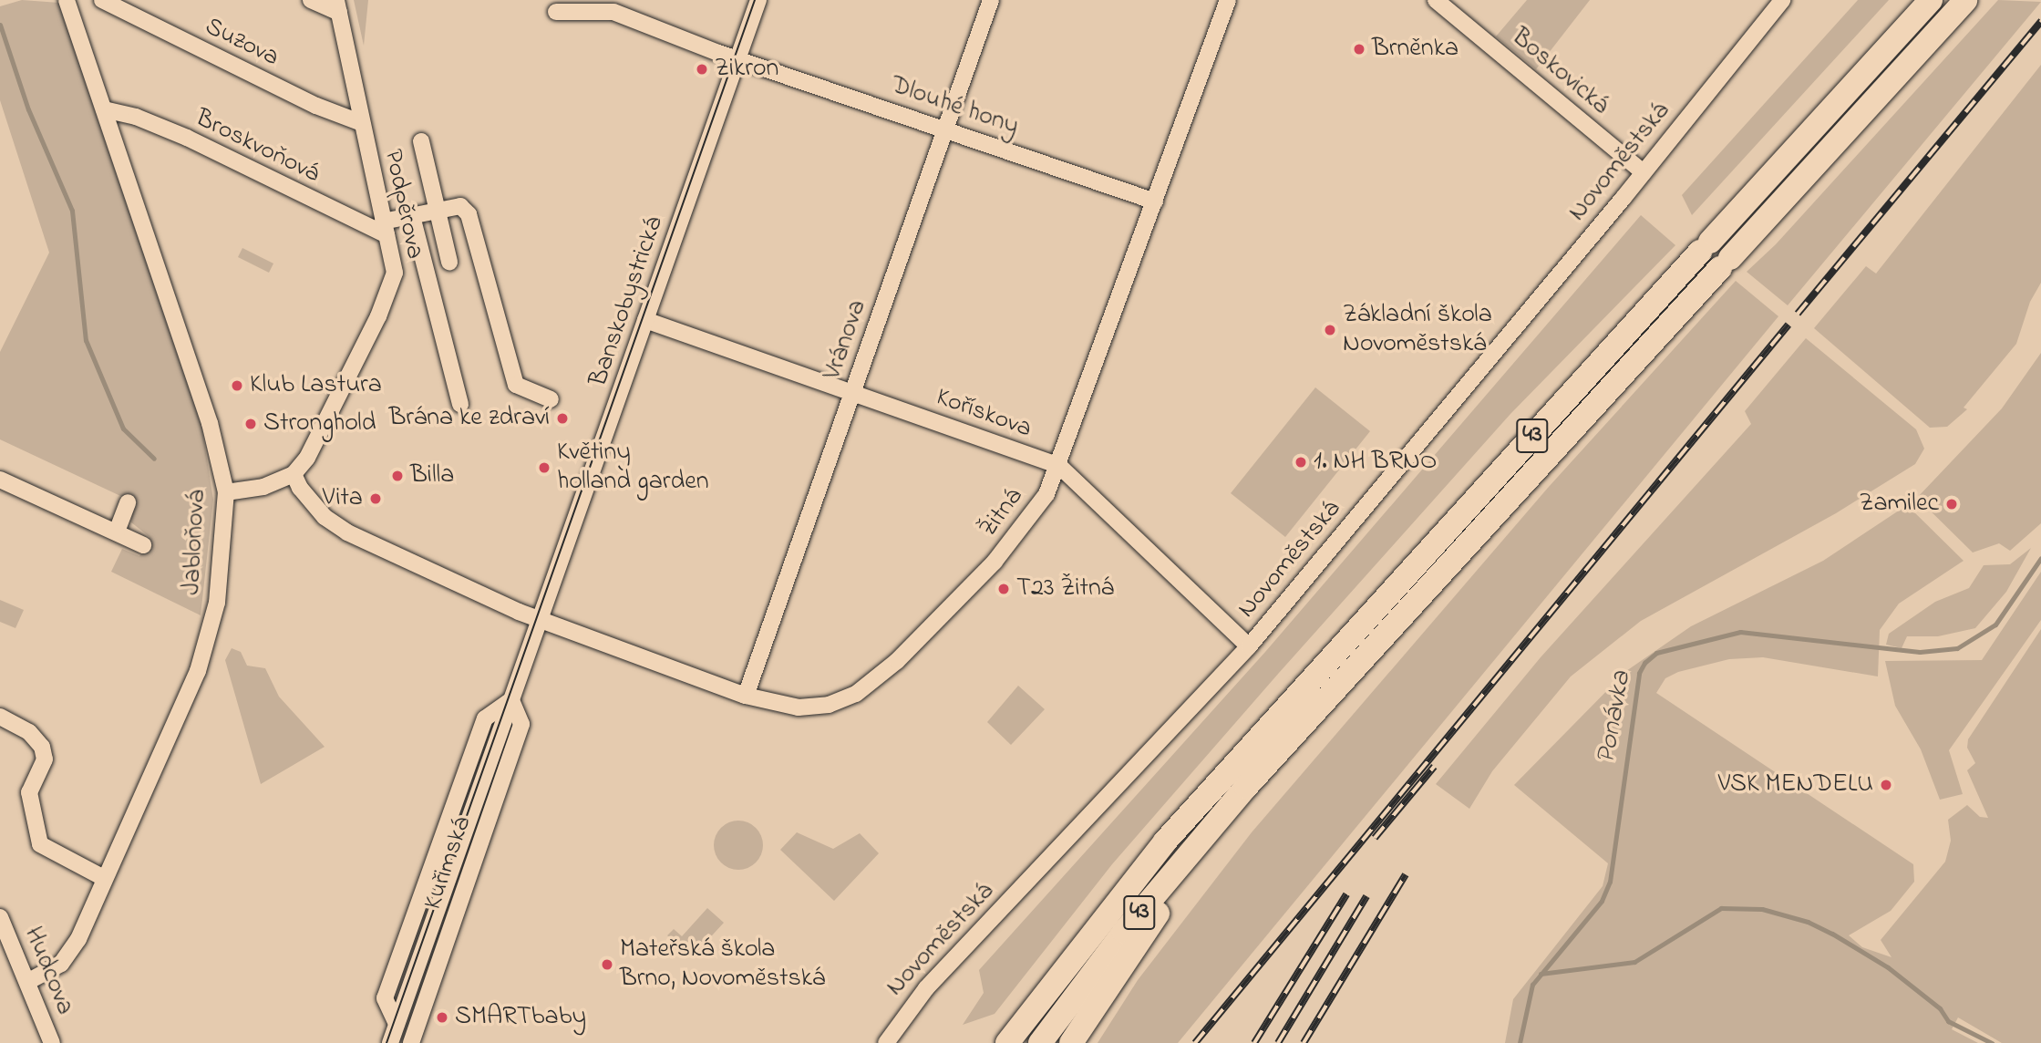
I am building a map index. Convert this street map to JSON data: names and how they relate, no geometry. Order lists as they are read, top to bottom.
{
  "streets": {
    "highway": ["43"],
    "street": [
      "Suzova",
      "Boskovická",
      "Dlouhé hony",
      "Broskvoňová",
      "Novoměstská",
      "Podpěrova",
      "Banskobystrická",
      "Vránova",
      "Kořískova",
      "Žitná",
      "Jabloňová",
      "Kuřimská",
      "Hudcova"
    ]
  },
  "crossings": [
    ["Suzova", "Podpěrova"],
    ["Boskovická", "Novoměstská"],
    ["Dlouhé hony", "Banskobystrická"],
    ["Dlouhé hony", "Vránova"],
    ["Dlouhé hony", "Žitná"],
    ["Broskvoňová", "Podpěrova"],
    ["Broskvoňová", "Jabloňová"],
    ["Novoměstská", "Kořískova"],
    ["Banskobystrická", "Kořískova"],
    ["Banskobystrická", "Žitná"],
    ["Banskobystrická", "Kuřimská"],
    ["Vránova", "Kořískova"],
    ["Vránova", "Žitná"],
    ["Kořískova", "Žitná"],
    ["Žitná", "Kuřimská"],
    ["Jabloňová", "Hudcova"]
  ],
  "water": ["Ponávka"],
  "places": [
    "Brněnka",
    "Zikron",
    "Základní škola Novoměstská",
    "Klub Lastura",
    "Brána ke zdraví",
    "Stronghold",
    "1. NH BRNO",
    "Květiny holland garden",
    "Billa",
    "Vita",
    "Zamilec",
    "T23 Žitná",
    "VSK MENDELU",
    "Mateřská škola Brno, Novoměstská",
    "SMARTbaby"
  ]
}
